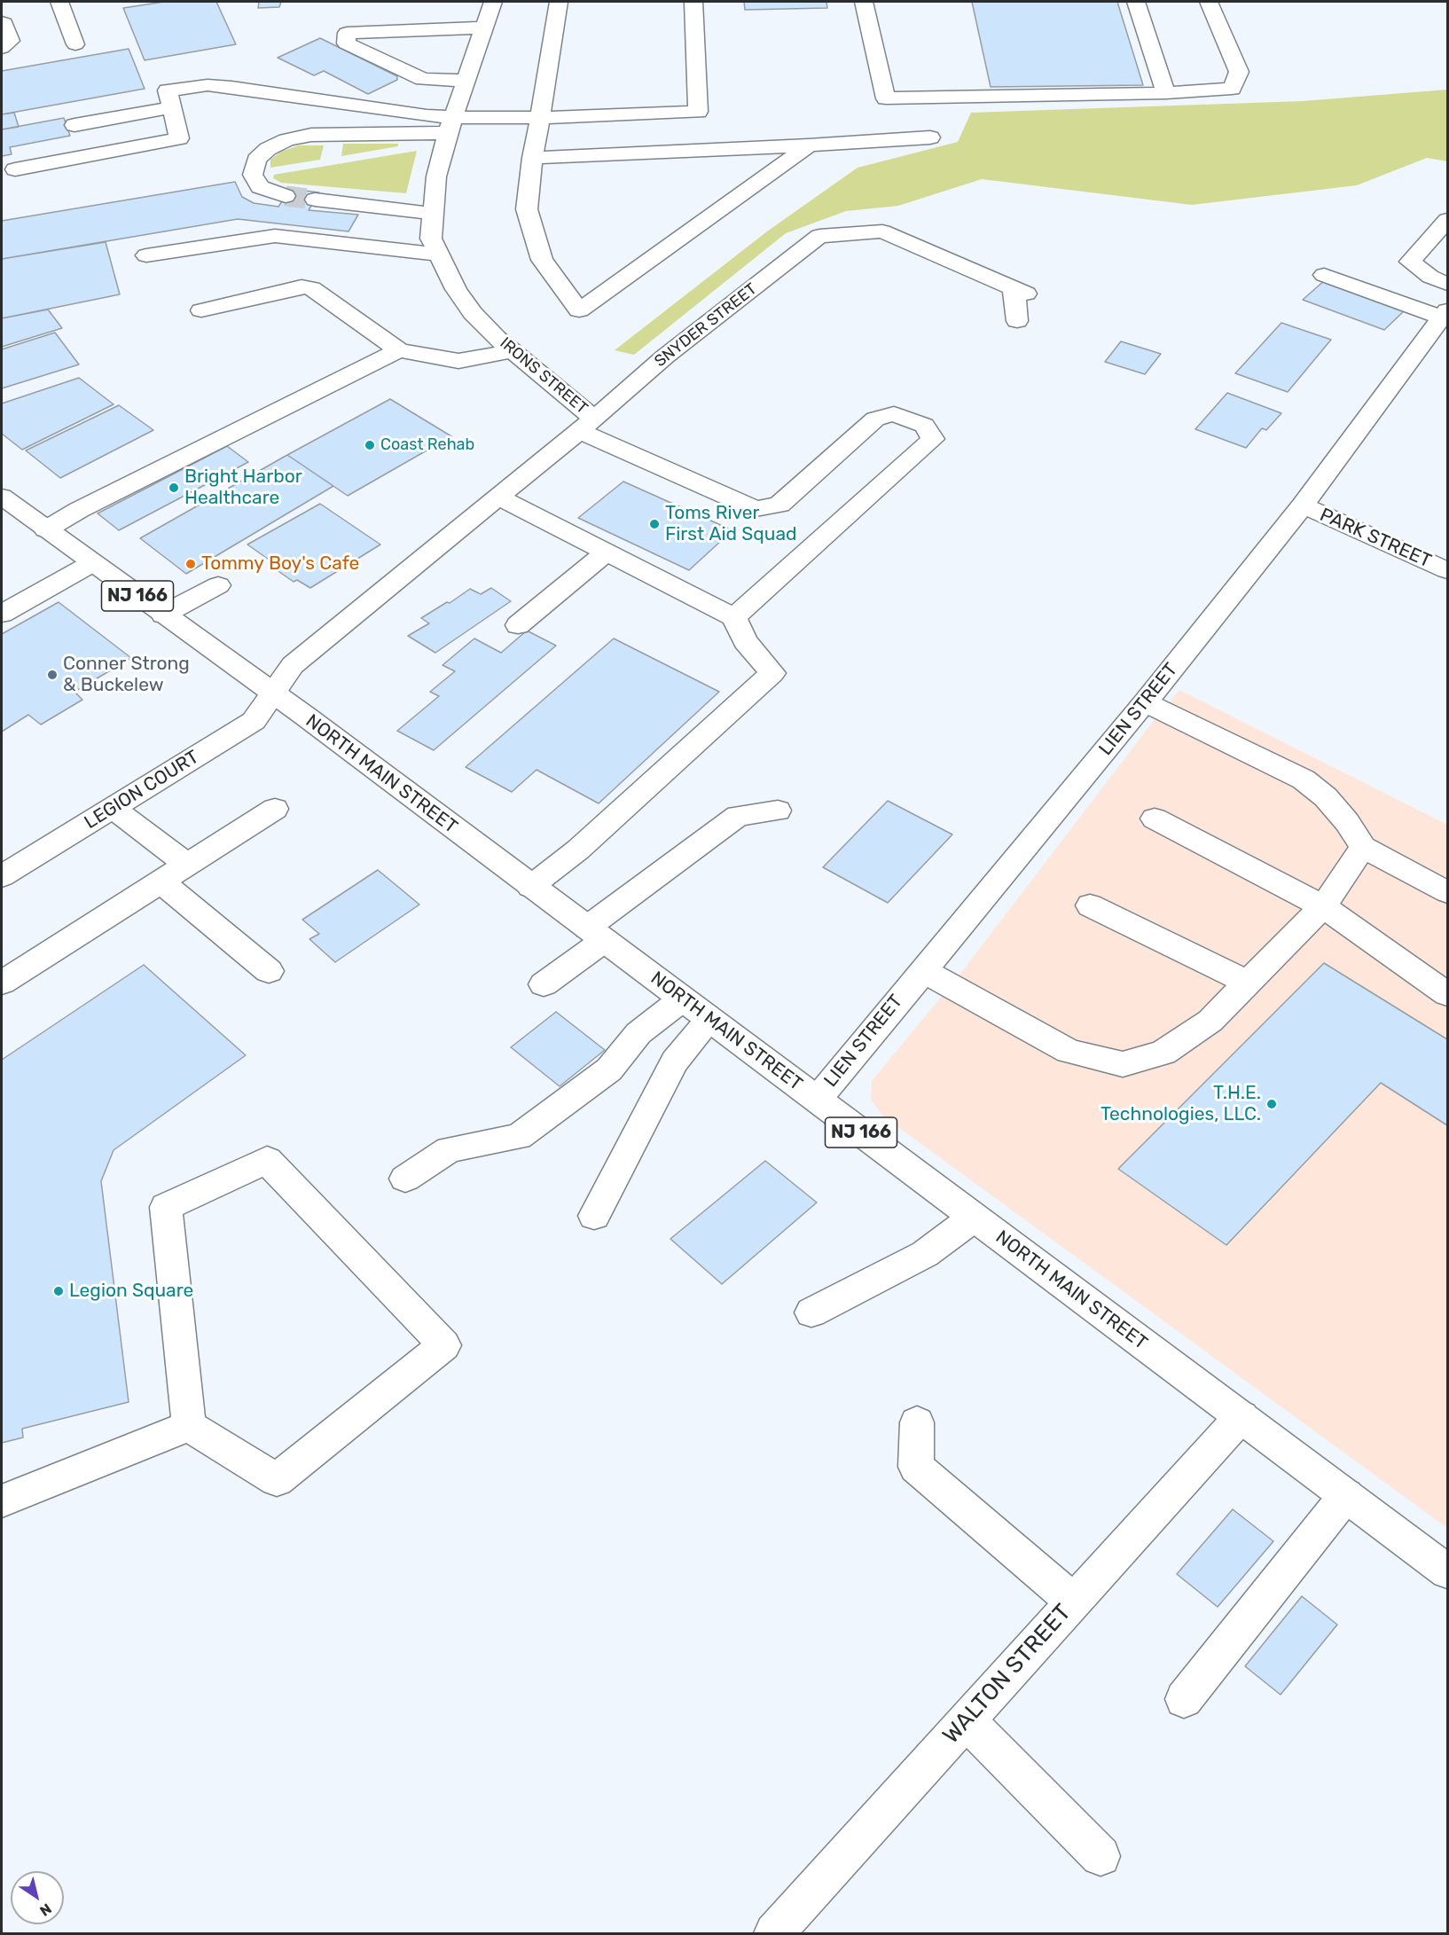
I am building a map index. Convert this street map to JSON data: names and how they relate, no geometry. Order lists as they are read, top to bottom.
{
  "streets": {
    "street": [
      "SNYDER STREET",
      "IRONS STREET",
      "PARK STREET",
      "NJ 166",
      "LIEN STREET",
      "NORTH MAIN STREET",
      "LEGION COURT",
      "WALTON STREET"
    ]
  },
  "crossings": [
    ["SNYDER STREET", "IRONS STREET"],
    ["IRONS STREET", "NORTH MAIN STREET"],
    ["IRONS STREET", "LEGION COURT"],
    ["PARK STREET", "LIEN STREET"],
    ["LIEN STREET", "NORTH MAIN STREET"],
    ["NORTH MAIN STREET", "LEGION COURT"],
    ["NORTH MAIN STREET", "WALTON STREET"]
  ],
  "places": [
    "Coast Rehab",
    "Bright Harbor Healthcare",
    "Toms River First Aid Squad",
    "Tommy Boy's Cafe",
    "Conner Strong & Buckelew",
    "T.H.E. Technologies, LLC.",
    "Legion Square"
  ],
  "north": "bottom right"
}
